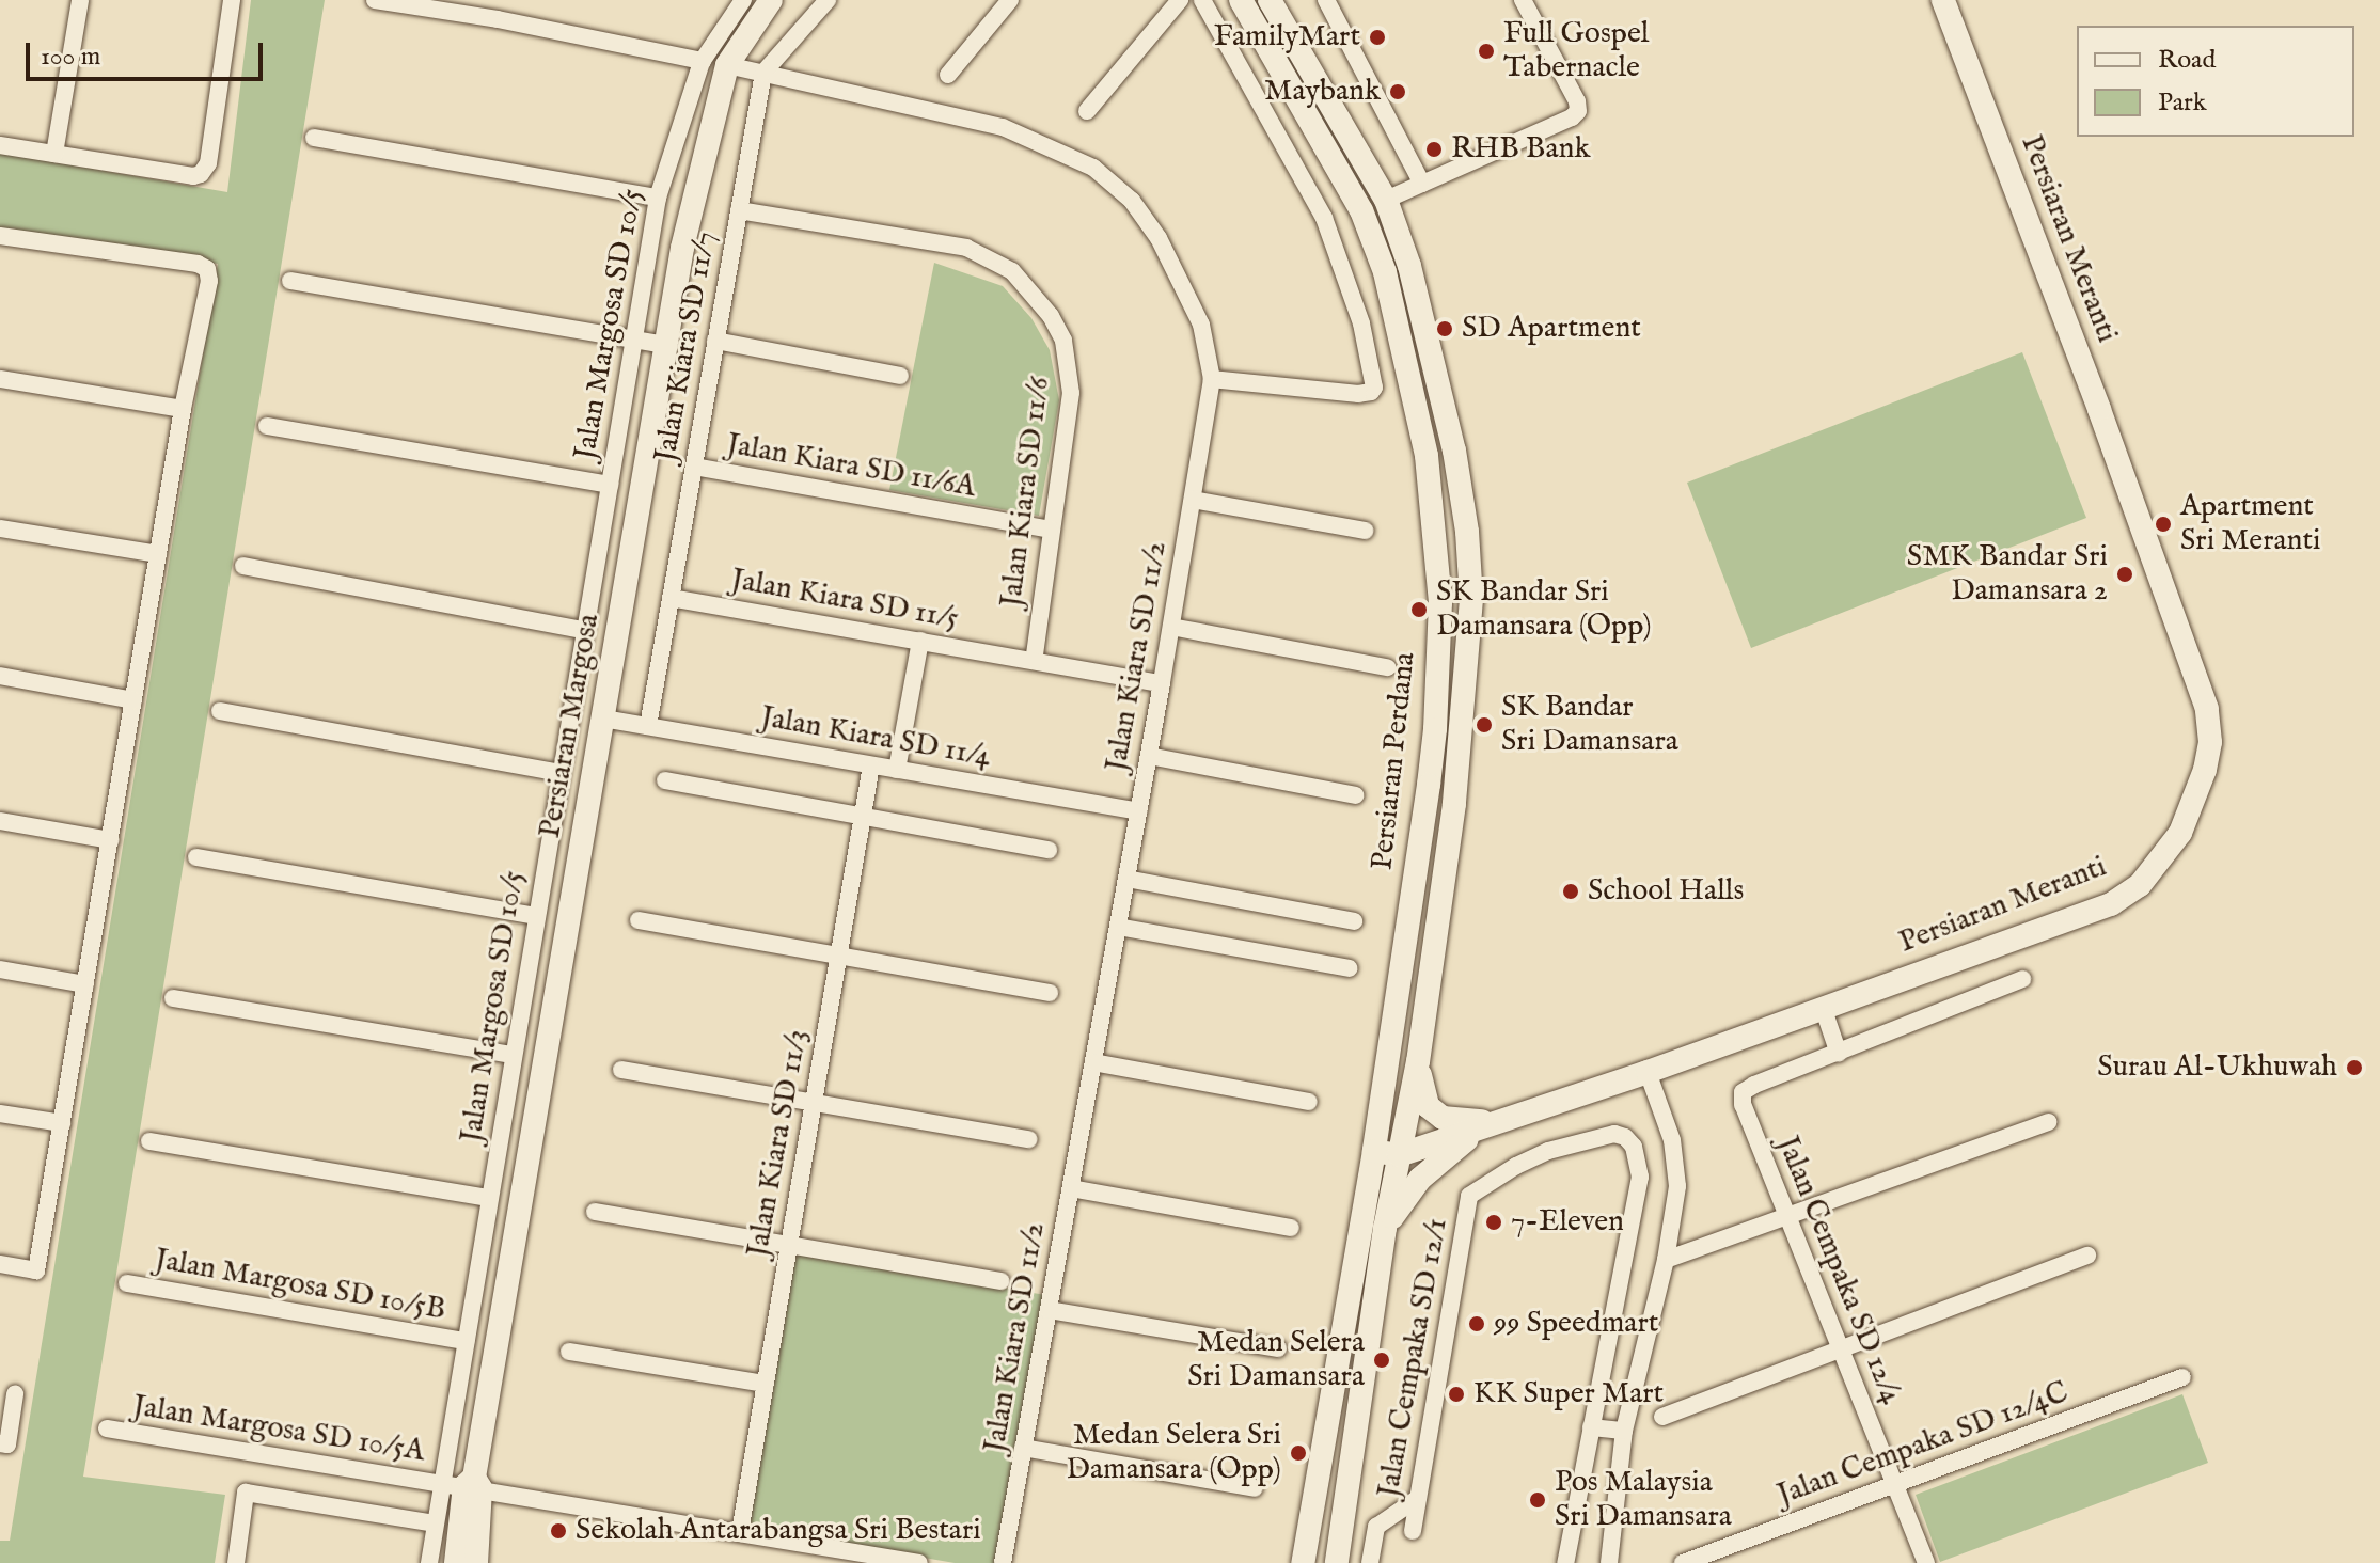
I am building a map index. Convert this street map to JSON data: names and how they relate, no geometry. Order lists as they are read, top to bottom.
{
  "streets": {
    "main road": ["Persiaran Meranti", "Persiaran Margosa", "Persiaran Perdana"],
    "street": [
      "Jalan Margosa SD 10/5",
      "Jalan Kiara SD 11/7",
      "Jalan Kiara SD 11/6A",
      "Jalan Kiara SD 11/6",
      "Jalan Kiara SD 11/5",
      "Jalan Kiara SD 11/2",
      "Jalan Kiara SD 11/4",
      "Jalan Kiara SD 11/3",
      "Jalan Cempaka SD 12/4",
      "Jalan Margosa SD 10/5B",
      "Jalan Cempaka SD 12/1",
      "Jalan Margosa SD 10/5A",
      "Jalan Cempaka SD 12/4C"
    ]
  },
  "crossings": [
    ["Persiaran Meranti", "Persiaran Perdana"],
    ["Jalan Margosa SD 10/5", "Persiaran Margosa"],
    ["Jalan Margosa SD 10/5", "Jalan Margosa SD 10/5B"],
    ["Jalan Margosa SD 10/5", "Jalan Margosa SD 10/5A"],
    ["Jalan Kiara SD 11/7", "Jalan Kiara SD 11/6A"],
    ["Jalan Kiara SD 11/7", "Jalan Kiara SD 11/6"],
    ["Jalan Kiara SD 11/7", "Jalan Kiara SD 11/5"],
    ["Jalan Kiara SD 11/7", "Jalan Kiara SD 11/2"],
    ["Jalan Kiara SD 11/7", "Jalan Kiara SD 11/4"],
    ["Jalan Kiara SD 11/6A", "Jalan Kiara SD 11/6"],
    ["Jalan Kiara SD 11/6", "Jalan Kiara SD 11/5"],
    ["Jalan Kiara SD 11/5", "Jalan Kiara SD 11/2"],
    ["Jalan Kiara SD 11/2", "Persiaran Margosa"],
    ["Jalan Kiara SD 11/2", "Jalan Kiara SD 11/4"],
    ["Persiaran Margosa", "Jalan Kiara SD 11/4"],
    ["Persiaran Margosa", "Jalan Margosa SD 10/5A"],
    ["Jalan Kiara SD 11/4", "Jalan Kiara SD 11/3"],
    ["Jalan Kiara SD 11/3", "Jalan Margosa SD 10/5A"],
    ["Jalan Cempaka SD 12/4", "Jalan Cempaka SD 12/4C"]
  ],
  "places": [
    "FamilyMart",
    "Full Gospel Tabernacle",
    "Maybank",
    "RHB Bank",
    "SD Apartment",
    "Apartment Sri Meranti",
    "SMK Bandar Sri Damansara 2",
    "SK Bandar Sri Damansara (Opp)",
    "SK Bandar Sri Damansara",
    "School Halls",
    "Surau Al-Ukhuwah",
    "7-Eleven",
    "99 Speedmart",
    "Medan Selera Sri Damansara",
    "KK Super Mart",
    "Medan Selera Sri Damansara (Opp)",
    "Pos Malaysia Sri Damansara",
    "Sekolah Antarabangsa Sri Bestari"
  ],
  "legend": ["Road", "Park"],
  "scale_bar": "100 m"
}
